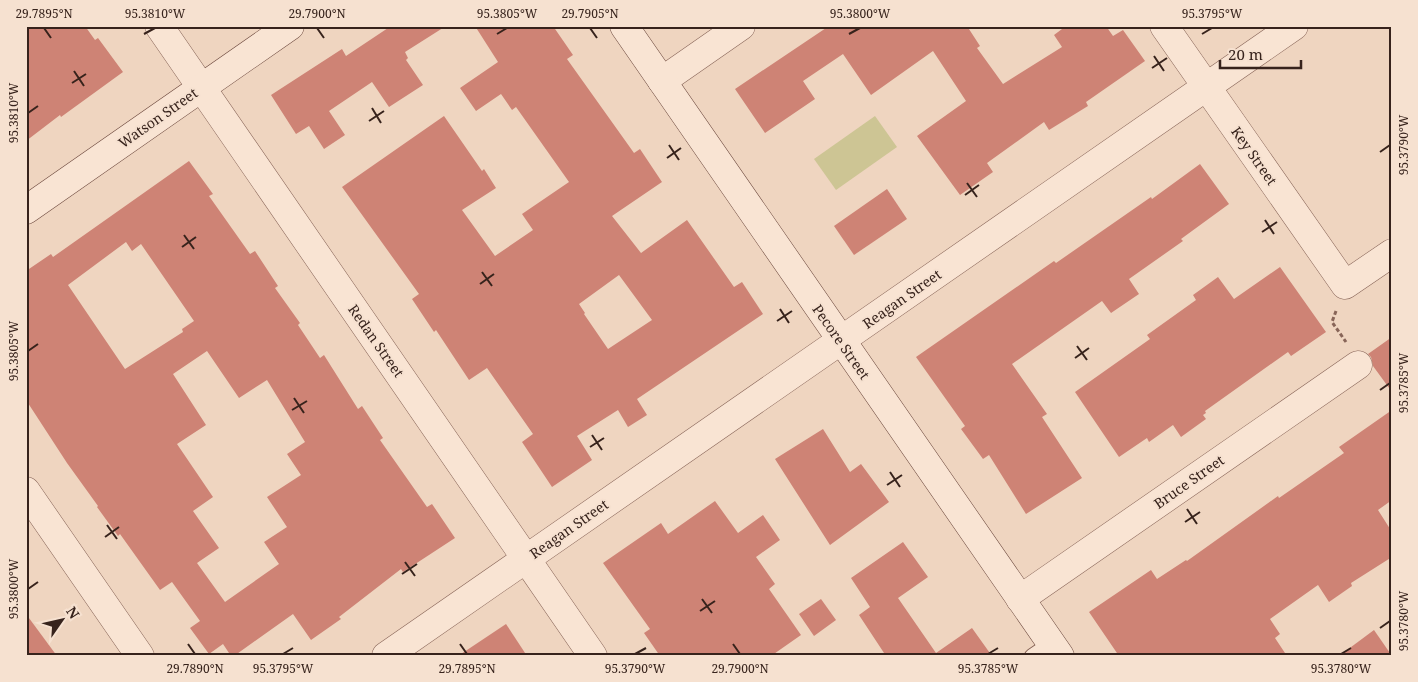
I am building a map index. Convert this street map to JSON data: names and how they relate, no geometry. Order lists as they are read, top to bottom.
{
  "streets": {
    "street": [
      "Watson Street",
      "Key Street",
      "Reagan Street",
      "Redan Street",
      "Pecore Street",
      "Bruce Street"
    ]
  },
  "crossings": [
    ["Watson Street", "Redan Street"],
    ["Key Street", "Reagan Street"],
    ["Reagan Street", "Redan Street"],
    ["Reagan Street", "Pecore Street"],
    ["Pecore Street", "Bruce Street"]
  ],
  "scale_bar": "20 m",
  "north": "top right",
  "coordinates": [
    "29.7895°N",
    "95.3810°W",
    "29.7900°N",
    "95.3805°W",
    "29.7905°N",
    "95.3800°W",
    "95.3795°W",
    "95.3790°W",
    "95.3785°W",
    "95.3780°W",
    "29.7890°N"
  ]
}
